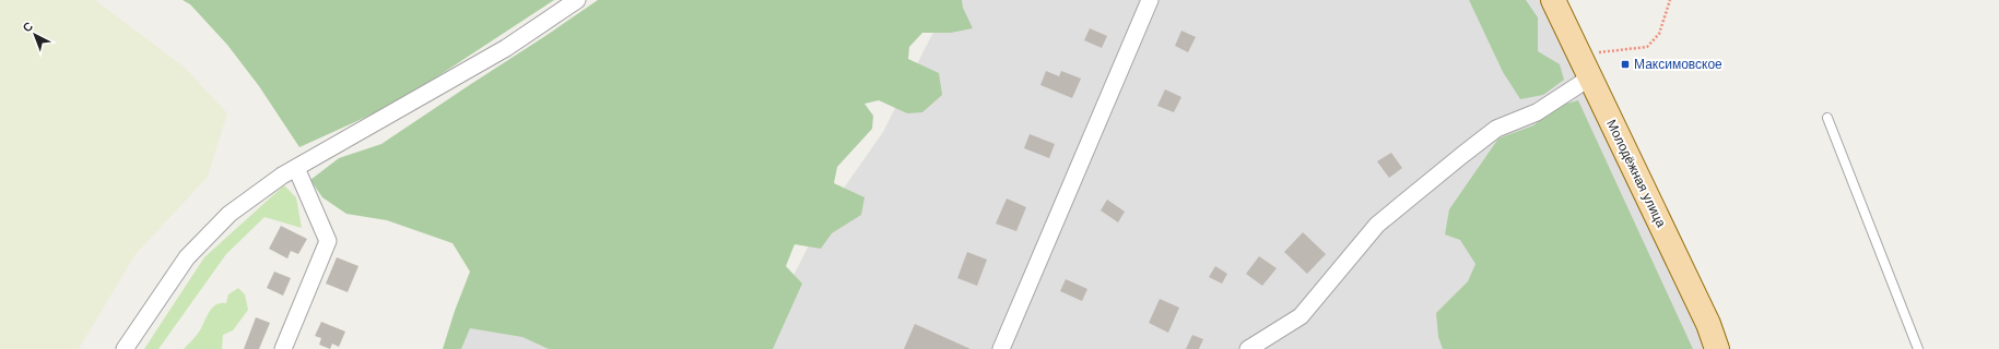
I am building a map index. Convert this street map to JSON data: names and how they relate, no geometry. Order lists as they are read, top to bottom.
{
  "streets": {
    "main road": ["Молодёжная улица"]
  },
  "places": {
    "transit": ["Максимовское"]
  },
  "north": "top left"
}
